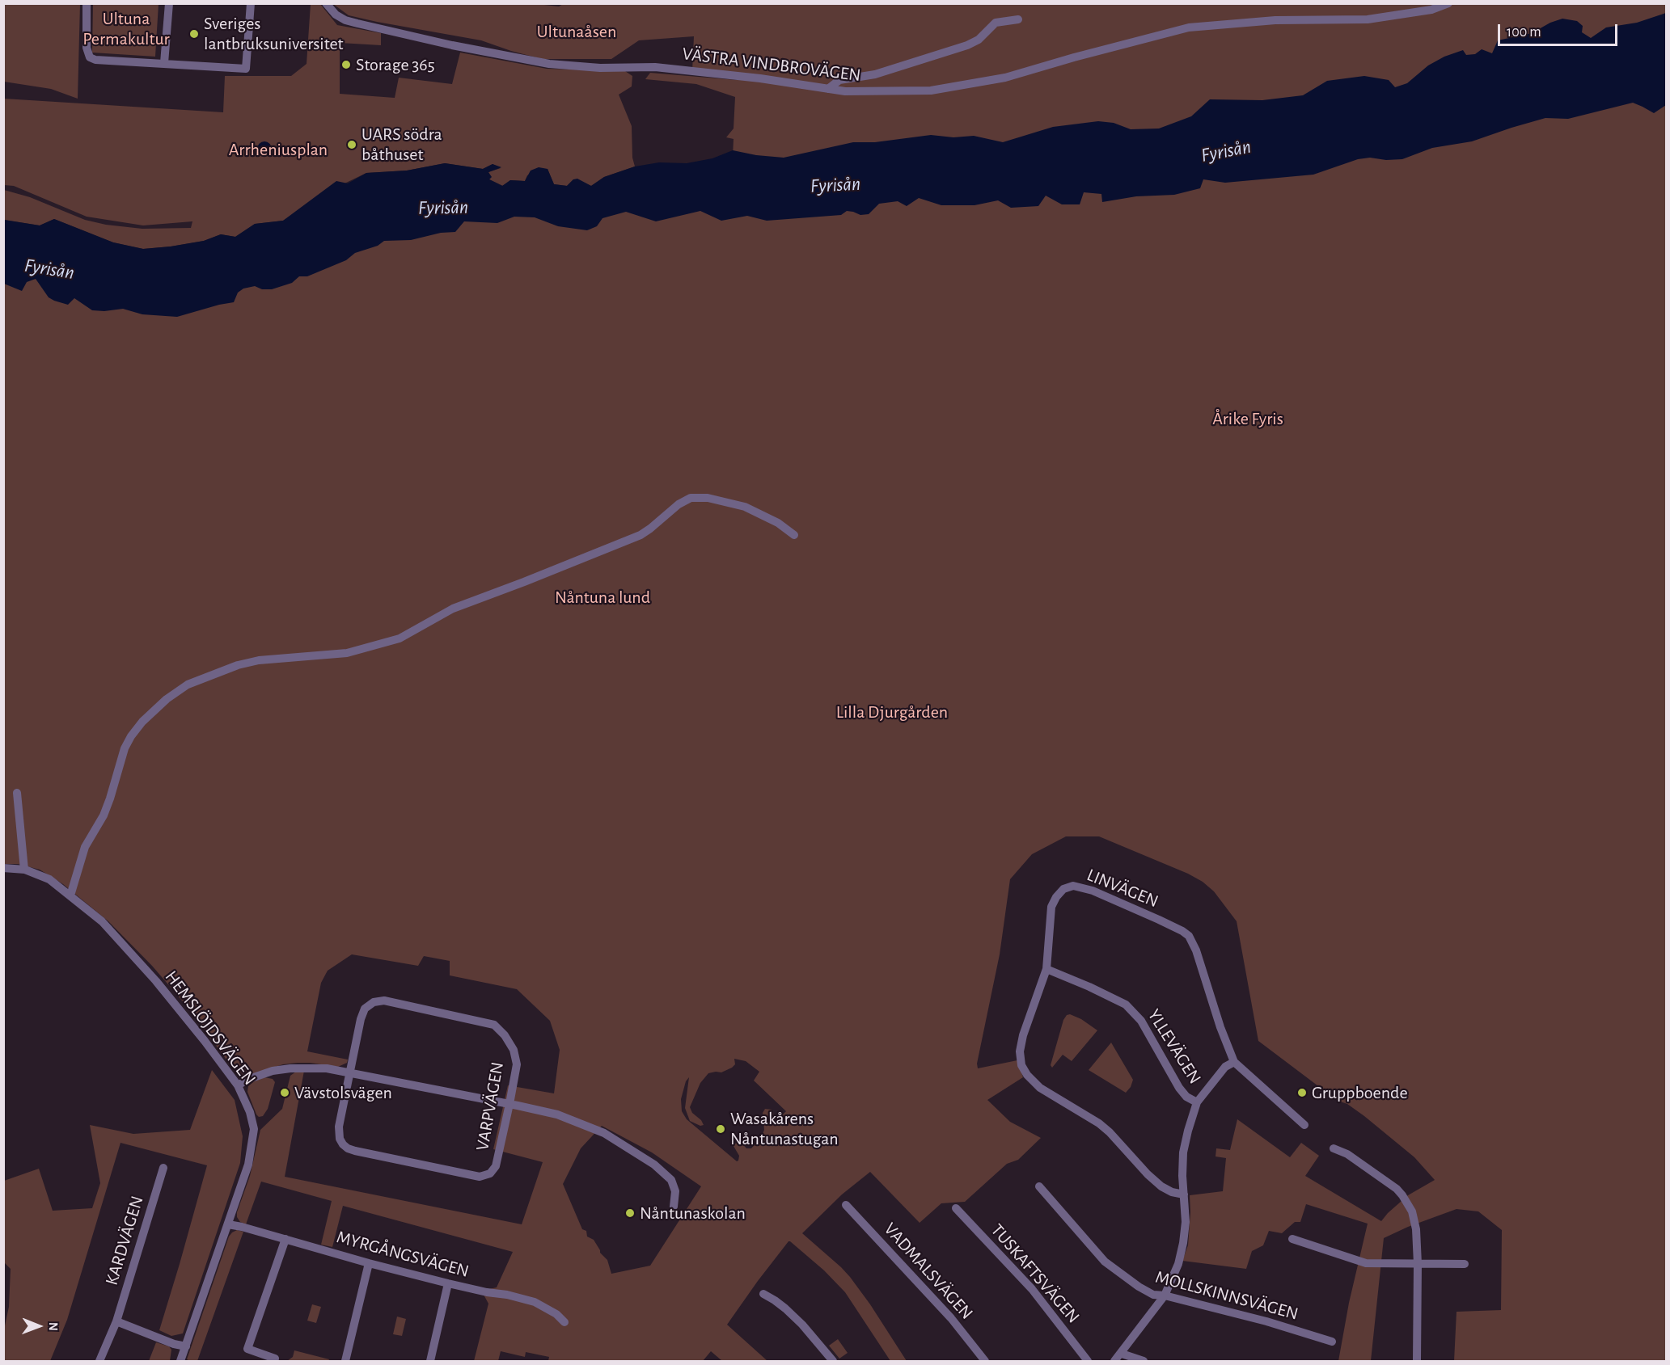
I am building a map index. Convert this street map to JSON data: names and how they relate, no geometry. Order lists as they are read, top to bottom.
{
  "streets": {
    "street": [
      "VÄSTRA VINDBROVÄGEN",
      "LINVÄGEN",
      "HEMSLÖJDSVÄGEN",
      "YLLEVÄGEN",
      "VARPVÄGEN",
      "KARDVÄGEN",
      "MYRGÅNGSVÄGEN",
      "VADMALSVÄGEN",
      "TUSKAFTSVÄGEN",
      "MOLLSKINNSVÄGEN"
    ]
  },
  "crossings": [
    ["LINVÄGEN", "YLLEVÄGEN"],
    ["HEMSLÖJDSVÄGEN", "MYRGÅNGSVÄGEN"]
  ],
  "water": ["Fyrisån"],
  "parks": [
    "Ultuna Permakultur",
    "Ultunaåsen",
    "Arrheniusplan",
    "Årike Fyris",
    "Nåntuna lund",
    "Lilla Djurgården"
  ],
  "places": [
    "Sveriges lantbruksuniversitet",
    "Storage 365",
    "UARS södra båthuset",
    "Vävstolsvägen",
    "Gruppboende",
    "Wasakårens Nåntunastugan",
    "Nåntunaskolan"
  ],
  "scale_bar": "100 m",
  "north": "right"
}
